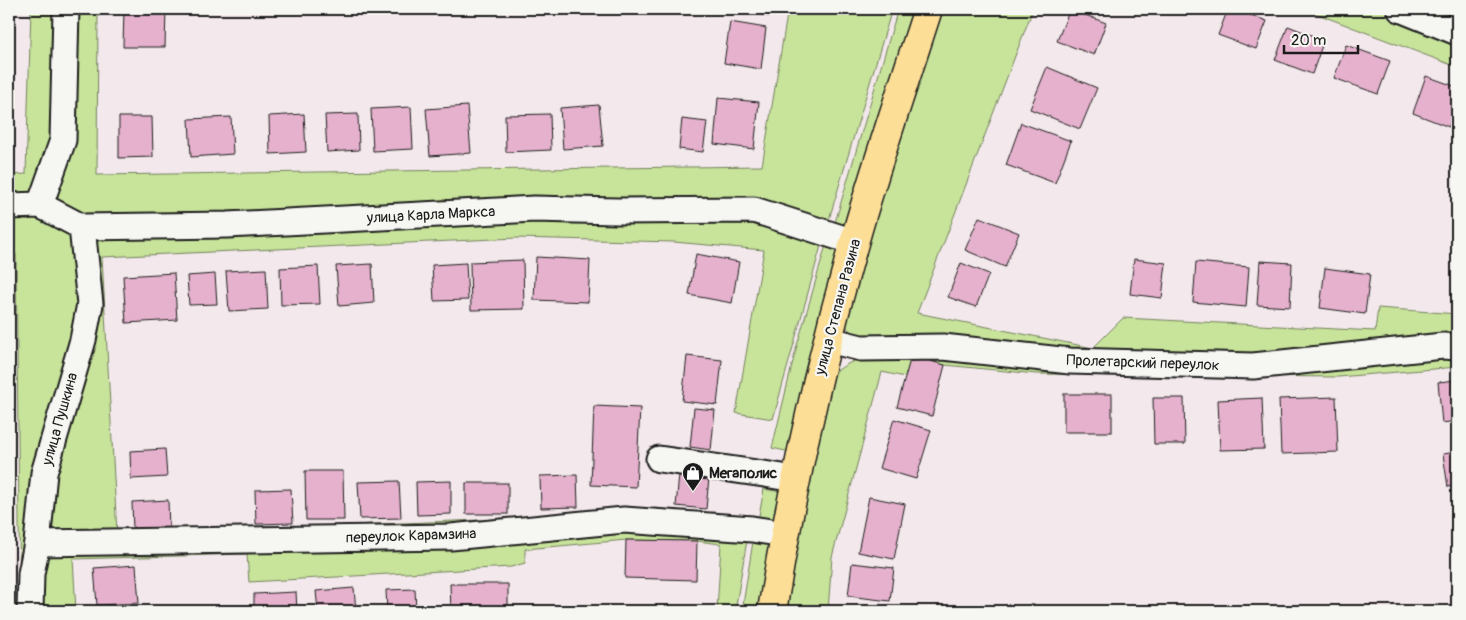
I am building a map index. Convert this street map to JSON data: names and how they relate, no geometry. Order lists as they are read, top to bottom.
{
  "streets": {
    "main road": ["улица Степана Разина"],
    "street": [
      "улица Карла Маркса",
      "Пролетарский переулок",
      "улица Пушкина",
      "переулок Карамзина"
    ]
  },
  "crossings": [
    ["улица Карла Маркса", "улица Степана Разина"],
    ["улица Карла Маркса", "улица Пушкина"],
    ["улица Степана Разина", "Пролетарский переулок"],
    ["улица Степана Разина", "переулок Карамзина"],
    ["улица Пушкина", "переулок Карамзина"]
  ],
  "places": {
    "shop": ["Мегаполис"]
  },
  "scale_bar": "20 m"
}
